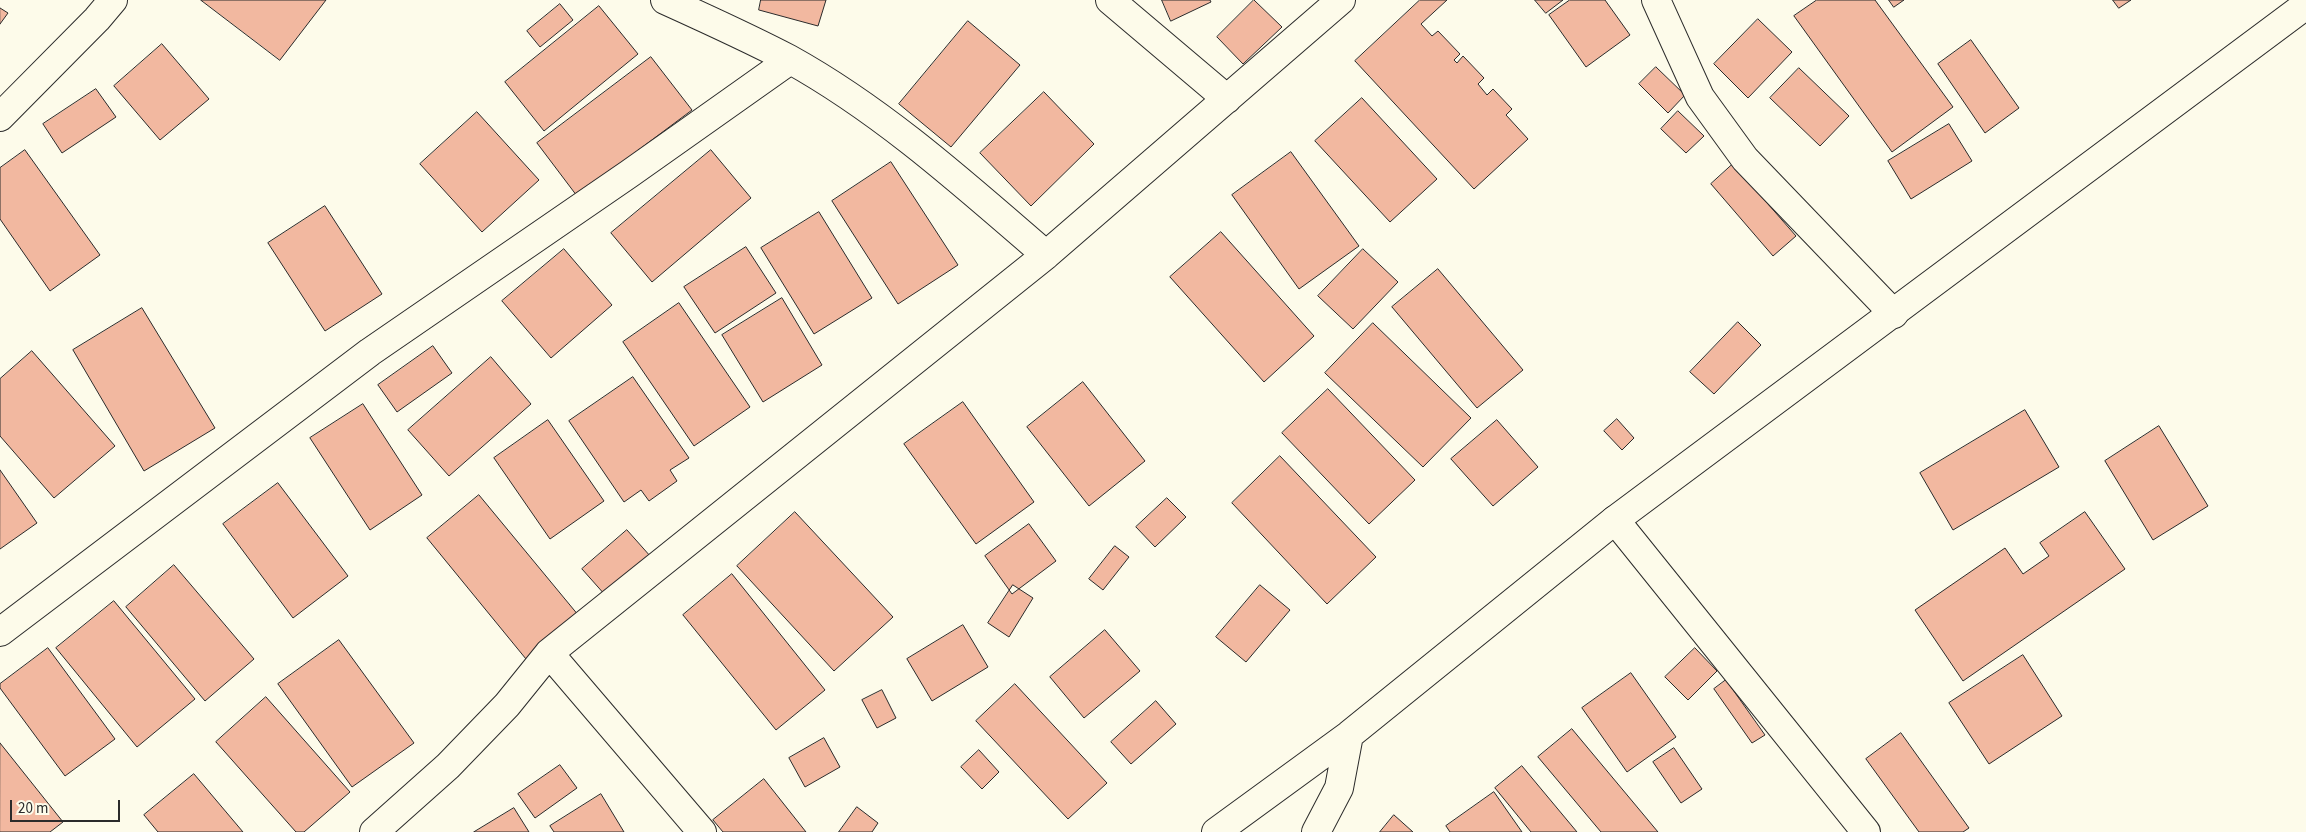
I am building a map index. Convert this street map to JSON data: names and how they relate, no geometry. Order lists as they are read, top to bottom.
{
  "scale_bar": "20 m"
}
